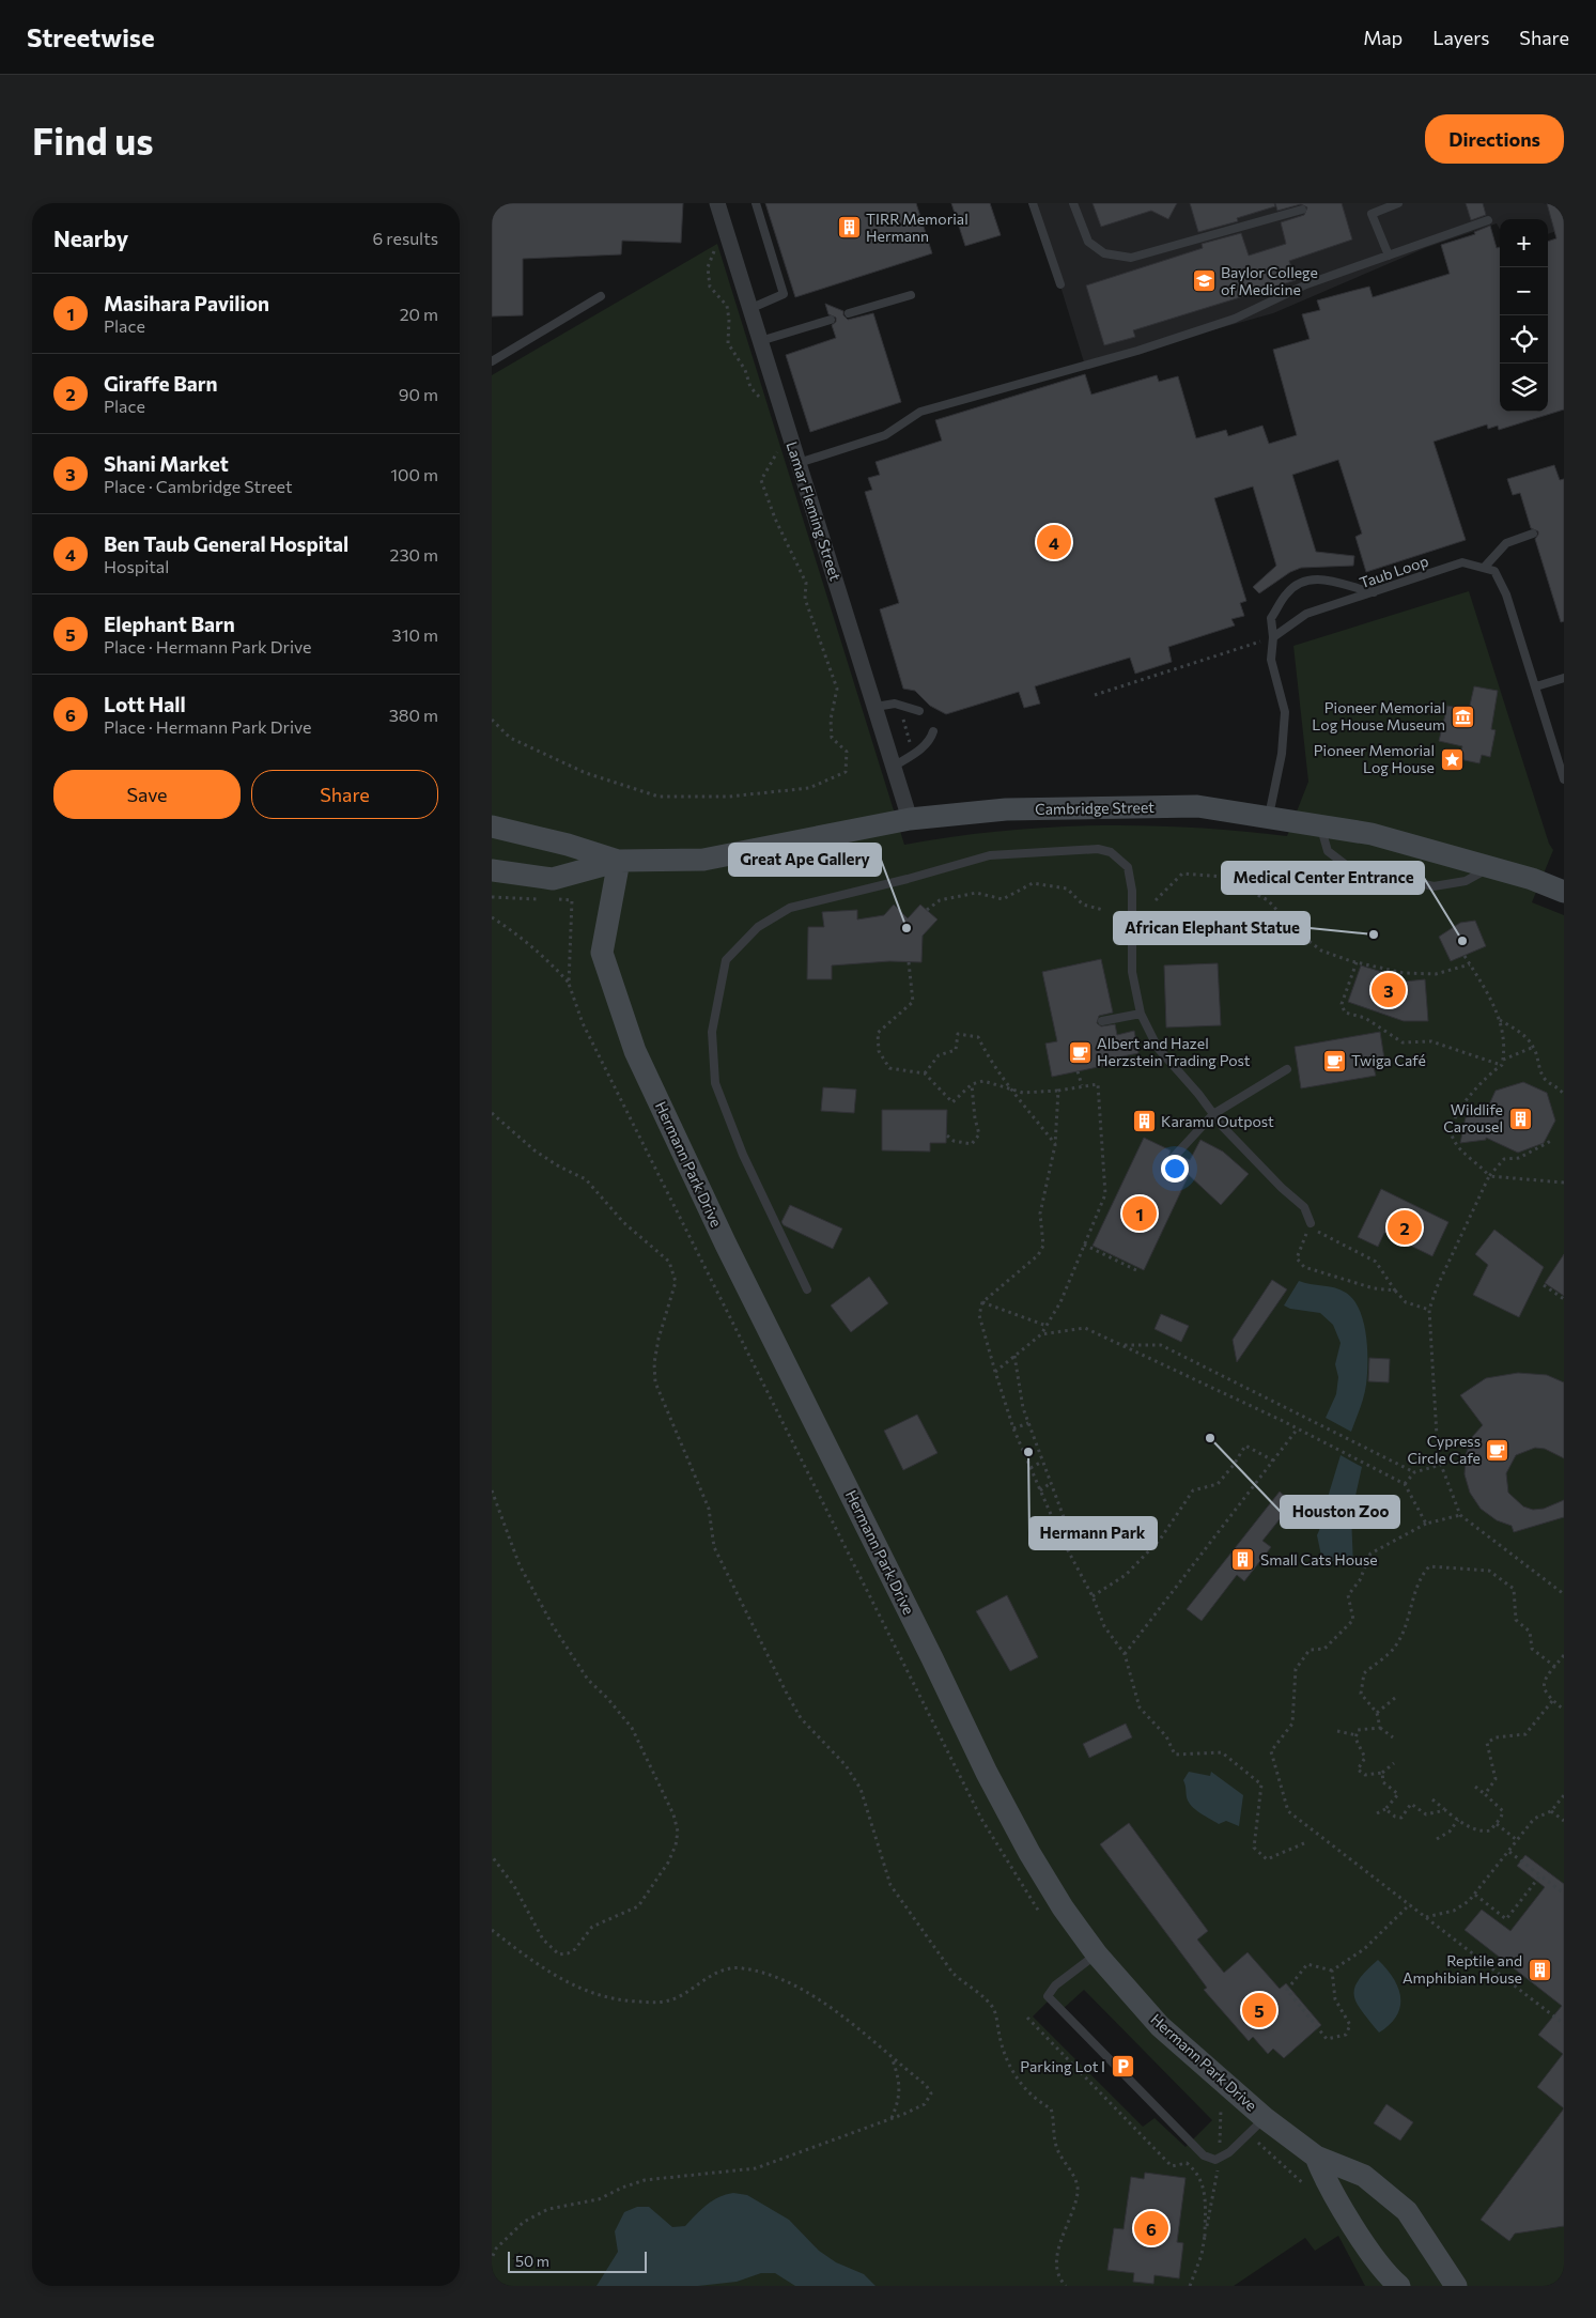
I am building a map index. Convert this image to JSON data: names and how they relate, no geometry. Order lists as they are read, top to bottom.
{
  "streets": {
    "street": ["Lamar Fleming Street", "Cambridge Street", "Hermann Park Drive"],
    "lane": ["Taub Loop"]
  },
  "crossings": [
    ["Lamar Fleming Street", "Cambridge Street"],
    ["Cambridge Street", "Hermann Park Drive"]
  ],
  "places": {
    "building": [
      "TIRR Memorial Hermann",
      "Wildlife Carousel",
      "Karamu Outpost",
      "Small Cats House",
      "Reptile and Amphibian House"
    ],
    "school or university": ["Baylor College of Medicine"],
    "museum": ["Pioneer Memorial Log House Museum"],
    "place": ["Pioneer Memorial Log House"],
    "other": [
      "Great Ape Gallery",
      "African Elephant Statue",
      "Medical Center Entrance",
      "Houston Zoo",
      "Hermann Park"
    ],
    "cafe": ["Albert and Hazel Herzstein Trading Post", "Twiga Café", "Cypress Circle Cafe"],
    "parking": ["Parking Lot I"]
  },
  "scale_bar": "50 m",
  "page": {
    "header": "Streetwise",
    "nav": ["Map", "Layers", "Share"],
    "buttons": [
      "Directions",
      ["Save", "Share"]
    ],
    "title": "Find us",
    "heading": ["Nearby", "6 results"],
    "map_buttons": ["+", "−"],
    "list": [
      {
        "mark": "1",
        "name": "Masihara Pavilion",
        "note": "Place",
        "value": "20 m"
      },
      {
        "mark": "2",
        "name": "Giraffe Barn",
        "note": "Place",
        "value": "90 m"
      },
      {
        "mark": "3",
        "name": "Shani Market",
        "note": "Place · Cambridge Street",
        "value": "100 m"
      },
      {
        "mark": "4",
        "name": "Ben Taub General Hospital",
        "note": "Hospital",
        "value": "230 m"
      },
      {
        "mark": "5",
        "name": "Elephant Barn",
        "note": "Place · Hermann Park Drive",
        "value": "310 m"
      },
      {
        "mark": "6",
        "name": "Lott Hall",
        "note": "Place · Hermann Park Drive",
        "value": "380 m"
      }
    ],
    "pins": [
      "4",
      "3",
      "1",
      "2",
      "5",
      "6"
    ],
    "scale": "50 m"
  }
}
